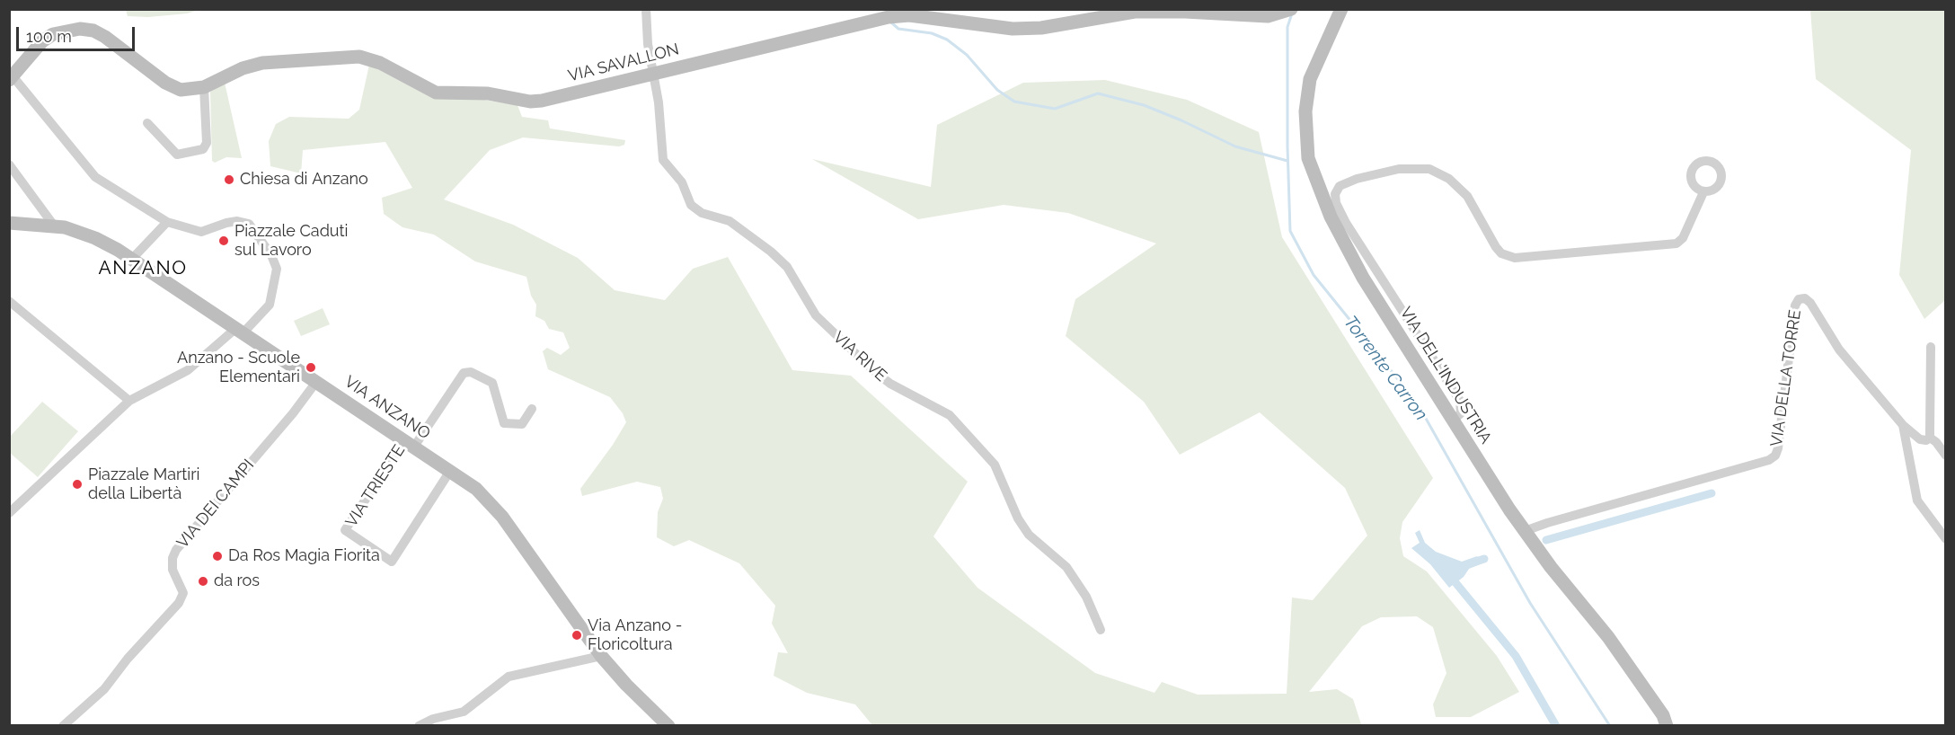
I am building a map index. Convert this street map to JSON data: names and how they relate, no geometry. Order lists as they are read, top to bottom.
{
  "streets": {
    "main road": ["VIA SAVALLON", "VIA DELL'INDUSTRIA", "VIA ANZANO"],
    "street": [
      "VIA RIVE",
      "VIA DELLA TORRE",
      "VIA TRIESTE",
      "VIA DEI CAMPI"
    ]
  },
  "crossings": [
    ["VIA SAVALLON", "VIA RIVE"],
    ["VIA DELL'INDUSTRIA", "VIA DELLA TORRE"],
    ["VIA ANZANO", "VIA TRIESTE"],
    ["VIA ANZANO", "VIA DEI CAMPI"]
  ],
  "districts": ["ANZANO"],
  "water": ["Torrente Carron"],
  "places": [
    "Chiesa di Anzano",
    "Piazzale Caduti sul Lavoro",
    "Anzano - Scuole Elementari",
    "Piazzale Martiri della Libertà",
    "Da Ros Magia Fiorita",
    "da ros",
    "Via Anzano - Floricoltura"
  ],
  "scale_bar": "100 m"
}
